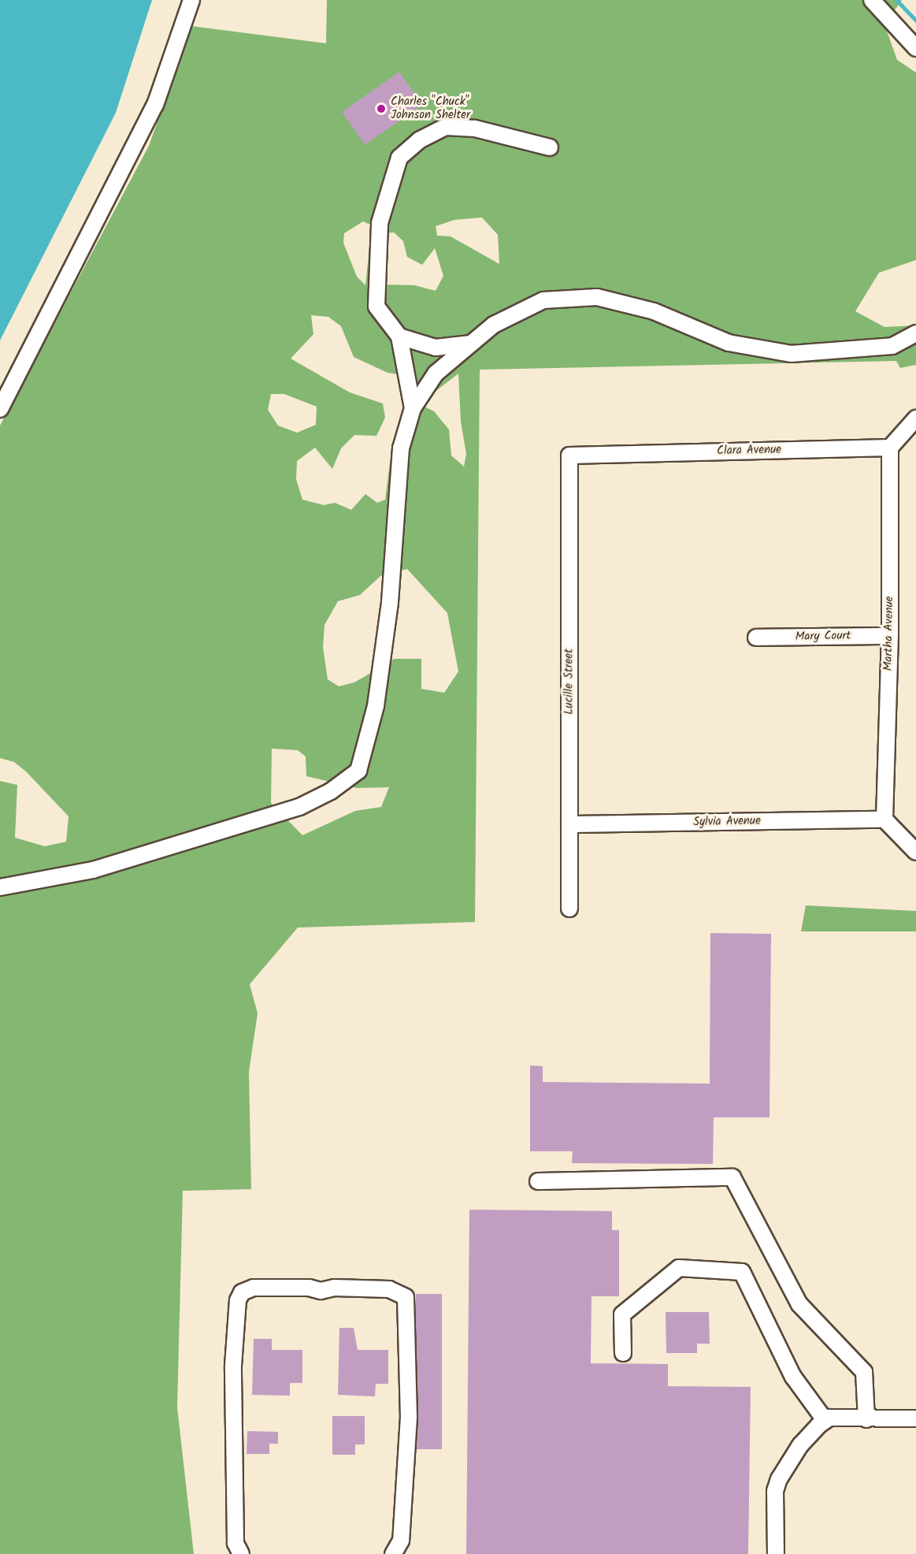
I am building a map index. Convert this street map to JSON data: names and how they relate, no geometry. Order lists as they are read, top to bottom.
{
  "streets": {
    "street": [
      "Clara Avenue",
      "Martha Avenue",
      "Mary Court",
      "Lucille Street",
      "Sylvia Avenue"
    ]
  },
  "crossings": [
    ["Clara Avenue", "Martha Avenue"],
    ["Clara Avenue", "Lucille Street"],
    ["Martha Avenue", "Mary Court"],
    ["Martha Avenue", "Sylvia Avenue"],
    ["Lucille Street", "Sylvia Avenue"]
  ],
  "places": ["Charles \"Chuck\" Johnson Shelter"]
}
